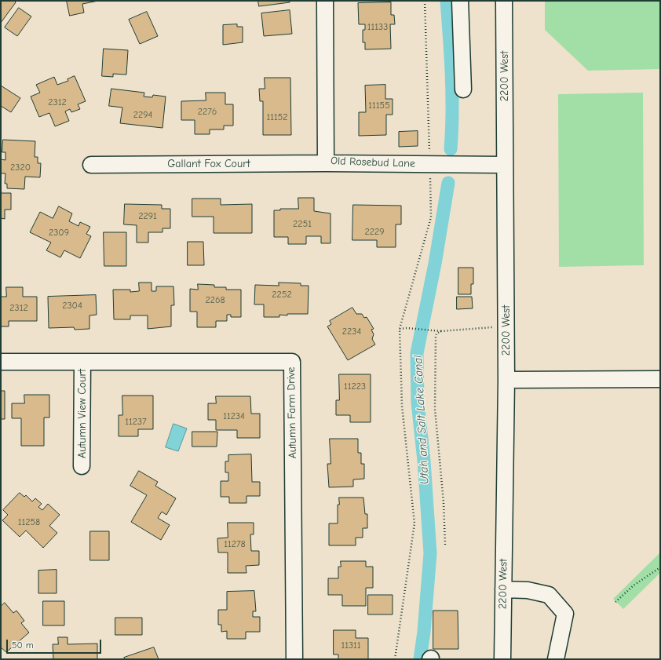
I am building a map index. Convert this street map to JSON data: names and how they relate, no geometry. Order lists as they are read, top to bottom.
{
  "streets": {
    "street": [
      "2200 West",
      "Old Rosebud Lane",
      "Gallant Fox Court",
      "Autumn Farm Drive",
      "Autumn View Court"
    ]
  },
  "crossings": [
    ["2200 West", "Old Rosebud Lane"],
    ["Old Rosebud Lane", "Gallant Fox Court"],
    ["Autumn Farm Drive", "Autumn View Court"]
  ],
  "water": ["Utah and Salt Lake Canal"],
  "house_numbers": [
    "11133",
    "2312",
    "11155",
    "2276",
    "2294",
    "11152",
    "2320",
    "2291",
    "2251",
    "2229",
    "2309",
    "2252",
    "2268",
    "2304",
    "2312",
    "2234",
    "11223",
    "11234",
    "11237",
    "11258",
    "11278",
    "11311"
  ],
  "scale_bar": "50 m"
}
